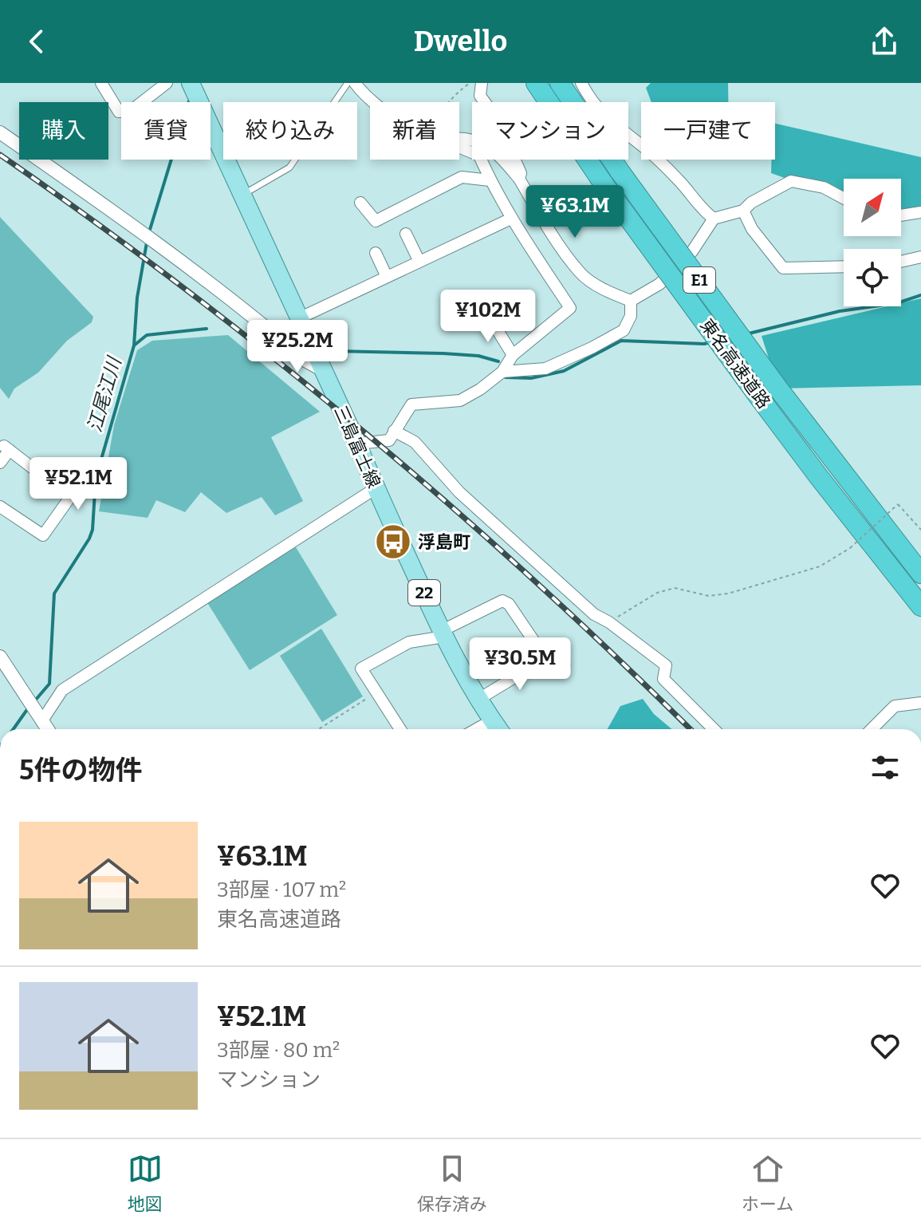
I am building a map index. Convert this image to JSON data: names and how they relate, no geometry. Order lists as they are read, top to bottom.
{
  "streets": {
    "highway": ["E1", "東名高速道路"],
    "main road": ["三島富士線", "22"]
  },
  "water": ["江尾江川"],
  "places": {
    "bus stop": ["浮島町"]
  },
  "north": "top right",
  "page": {
    "header": "Dwello",
    "chip": [
      "購入",
      "賃貸",
      "絞り込み",
      "新着",
      "マンション",
      "一戸建て"
    ],
    "price": [
      "¥63.1M",
      "¥102M",
      "¥25.2M",
      "¥52.1M",
      "¥30.5M"
    ],
    "heading": "5件の物件",
    "list": [
      {
        "name": "¥63.1M",
        "note": "3部屋 · 107 m² · 東名高速道路"
      },
      {
        "name": "¥52.1M",
        "note": "3部屋 · 80 m² · マンション"
      }
    ],
    "tabs": ["地図", "保存済み", "ホーム"]
  }
}
